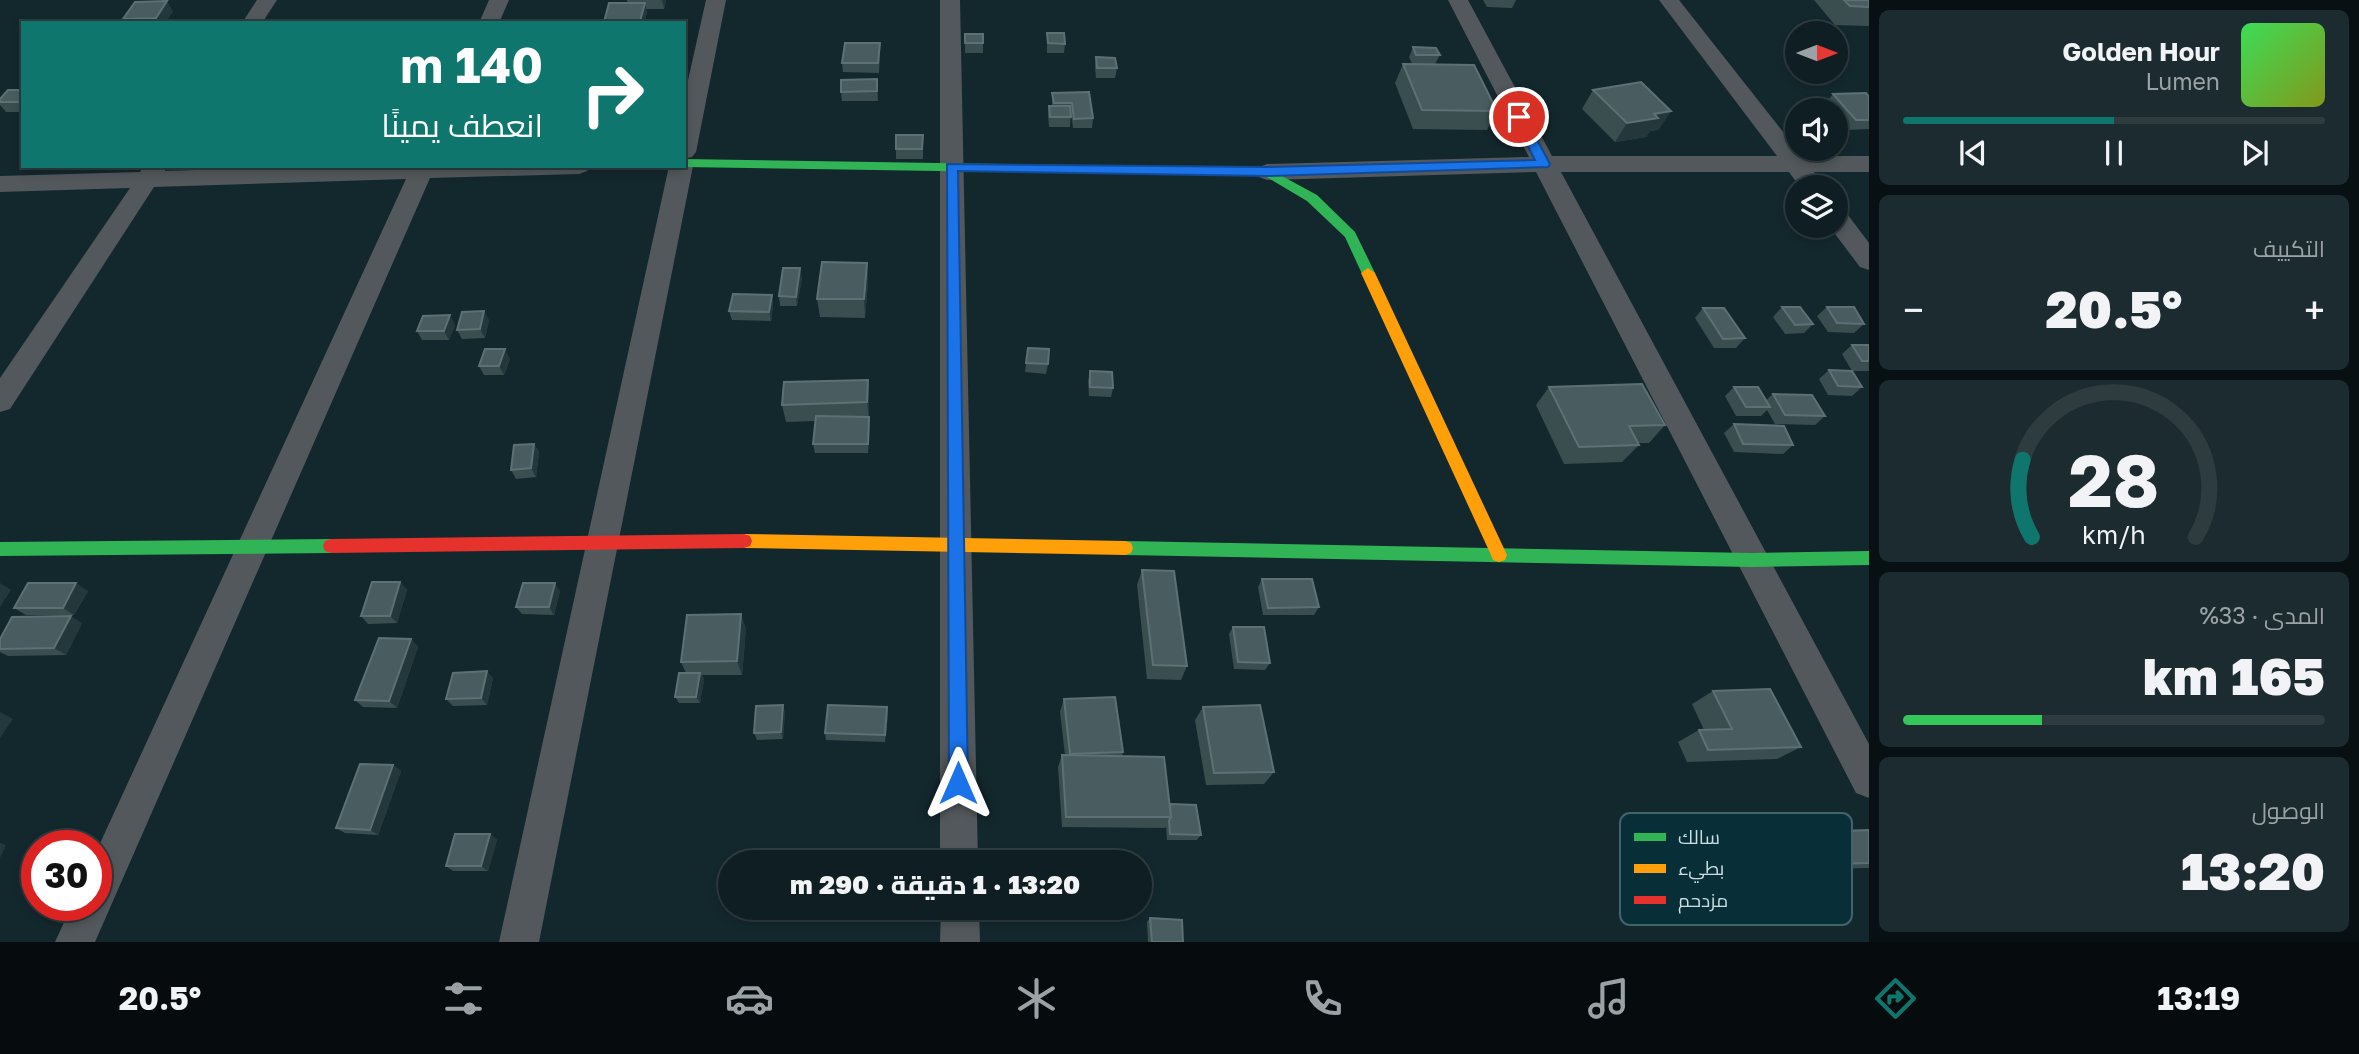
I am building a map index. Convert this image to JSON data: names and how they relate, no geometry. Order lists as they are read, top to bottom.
{
  "legend": ["سالك", "بطيء", "مزدحم"],
  "north": "right",
  "page": {
    "turn": ["140 m", "انعطف يمينًا"],
    "song": ["Golden Hour", "Lumen"],
    "tile": [
      "التكييف",
      ["المدى · 33%", "165 km"],
      ["الوصول", "13:20"]
    ],
    "heat": ["−", "20.5°", "+"],
    "limit": "30",
    "trip": "13:20 · 1 دقيقة · 290 m",
    "tabs": ["13:19", "20.5°"],
    "gauge": ["28", "km/h"]
  }
}
